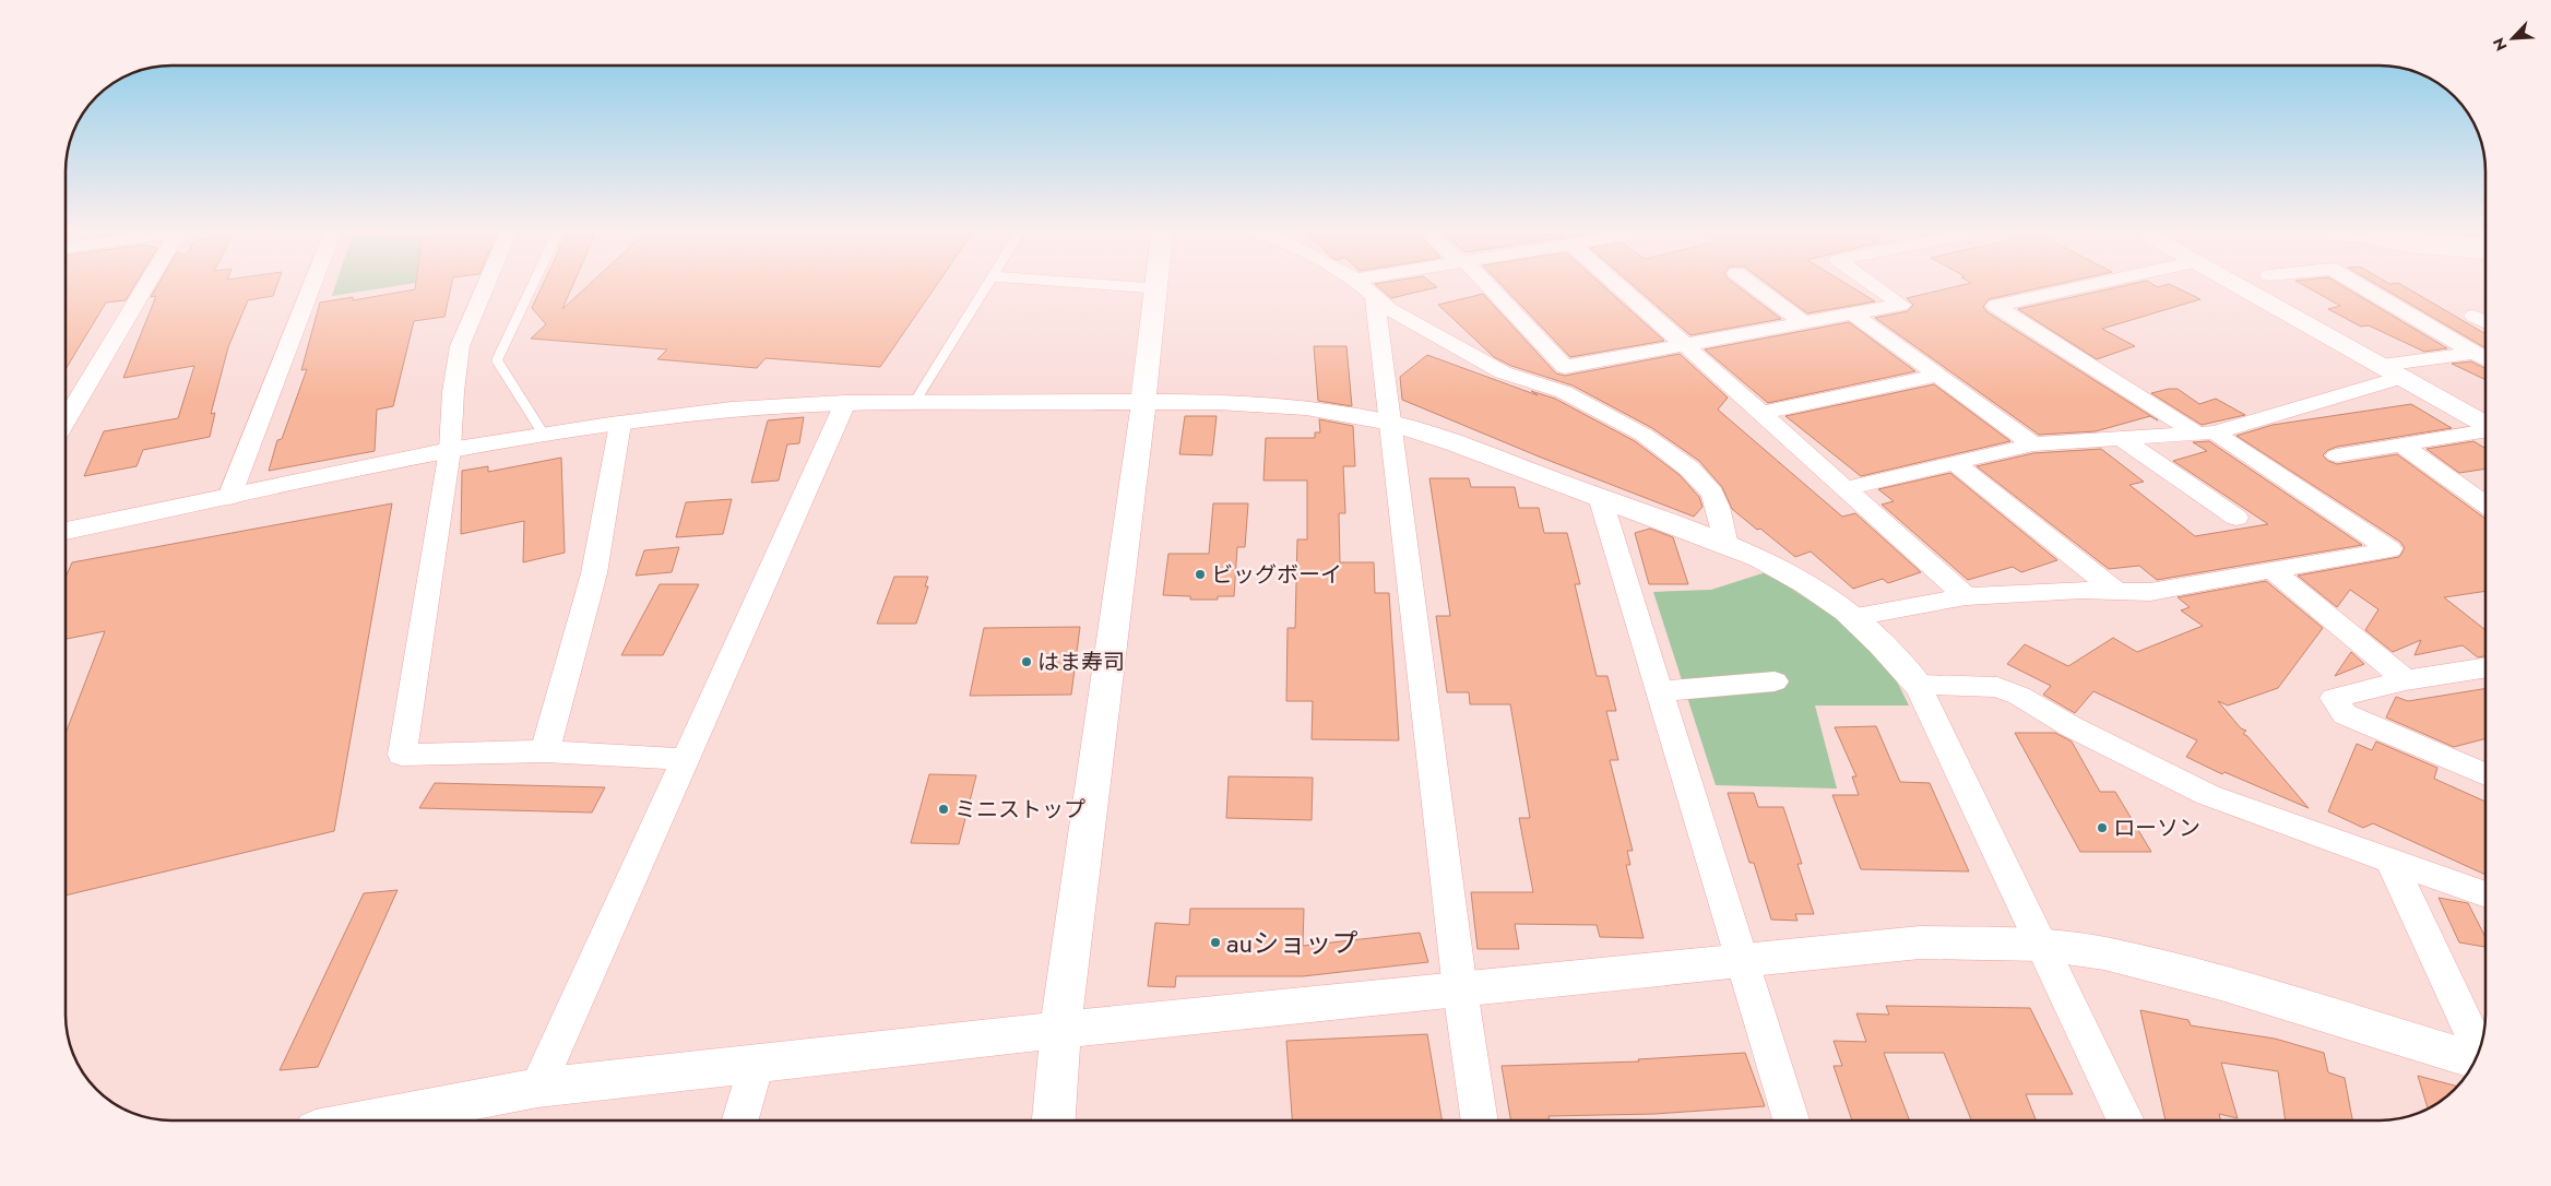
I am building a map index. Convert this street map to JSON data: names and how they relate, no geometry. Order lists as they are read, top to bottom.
{
  "places": [
    "ビッグボーイ",
    "はま寿司",
    "ミニストップ",
    "ローソン",
    "auショップ"
  ],
  "north": "bottom left"
}
